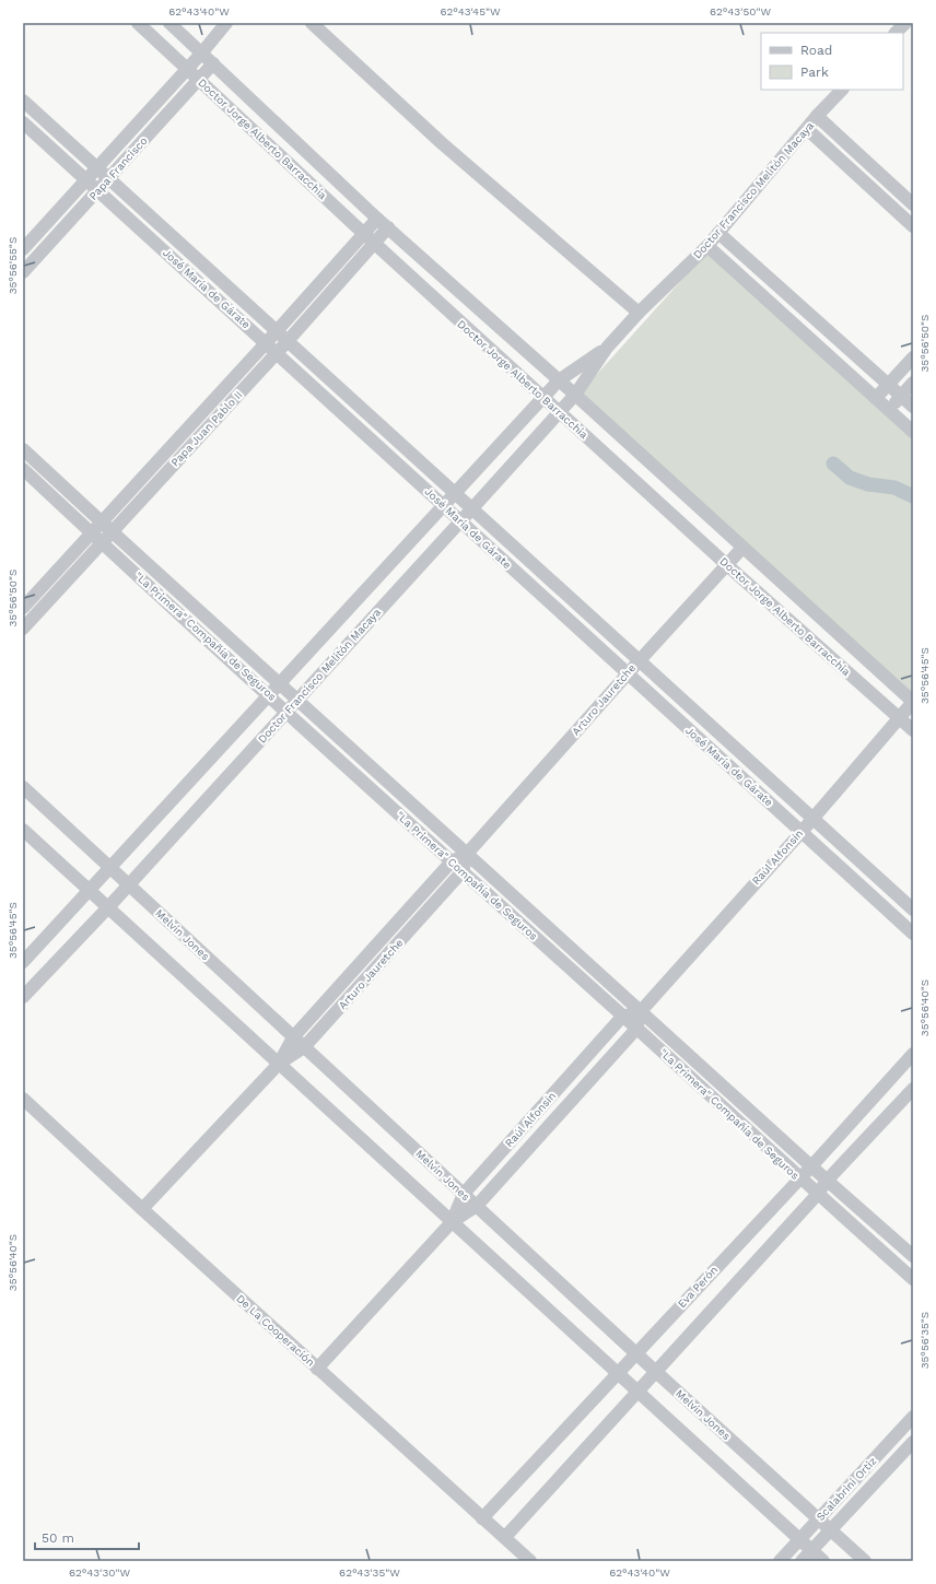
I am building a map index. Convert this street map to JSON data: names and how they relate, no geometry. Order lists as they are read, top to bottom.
{
  "streets": {
    "street": [
      "Doctor Jorge Alberto Barracchia",
      "Papa Francisco",
      "Doctor Francisco Melitón Macaya",
      "José María de Gárate",
      "Papa Juan Pablo II",
      "\"La Primera\" Compañía de Seguros",
      "Arturo Jauretche",
      "Raúl Alfonsín",
      "Melvin Jones",
      "Eva Perón",
      "De La Cooperación",
      "Scalabrini Ortiz"
    ]
  },
  "crossings": [
    ["Doctor Jorge Alberto Barracchia", "Papa Francisco"],
    ["Doctor Jorge Alberto Barracchia", "Doctor Francisco Melitón Macaya"],
    ["Doctor Jorge Alberto Barracchia", "Papa Juan Pablo II"],
    ["Doctor Jorge Alberto Barracchia", "Arturo Jauretche"],
    ["Doctor Jorge Alberto Barracchia", "Raúl Alfonsín"],
    ["Papa Francisco", "José María de Gárate"],
    ["Doctor Francisco Melitón Macaya", "José María de Gárate"],
    ["Doctor Francisco Melitón Macaya", "\"La Primera\" Compañía de Seguros"],
    ["Doctor Francisco Melitón Macaya", "Melvin Jones"],
    ["José María de Gárate", "Papa Juan Pablo II"],
    ["José María de Gárate", "Arturo Jauretche"],
    ["José María de Gárate", "Raúl Alfonsín"],
    ["Papa Juan Pablo II", "\"La Primera\" Compañía de Seguros"],
    ["\"La Primera\" Compañía de Seguros", "Arturo Jauretche"],
    ["\"La Primera\" Compañía de Seguros", "Raúl Alfonsín"],
    ["\"La Primera\" Compañía de Seguros", "Eva Perón"],
    ["Arturo Jauretche", "Melvin Jones"],
    ["Arturo Jauretche", "De La Cooperación"],
    ["Raúl Alfonsín", "Melvin Jones"],
    ["Raúl Alfonsín", "De La Cooperación"],
    ["Melvin Jones", "Eva Perón"],
    ["Melvin Jones", "Scalabrini Ortiz"],
    ["Eva Perón", "De La Cooperación"]
  ],
  "legend": ["Road", "Park"],
  "scale_bar": "50 m",
  "coordinates": [
    "62°43'40\"W",
    "62°43'45\"W",
    "62°43'50\"W",
    "35°56'55\"S",
    "35°56'50\"S",
    "35°56'45\"S",
    "35°56'40\"S",
    "35°56'35\"S",
    "62°43'30\"W",
    "62°43'35\"W"
  ]
}
